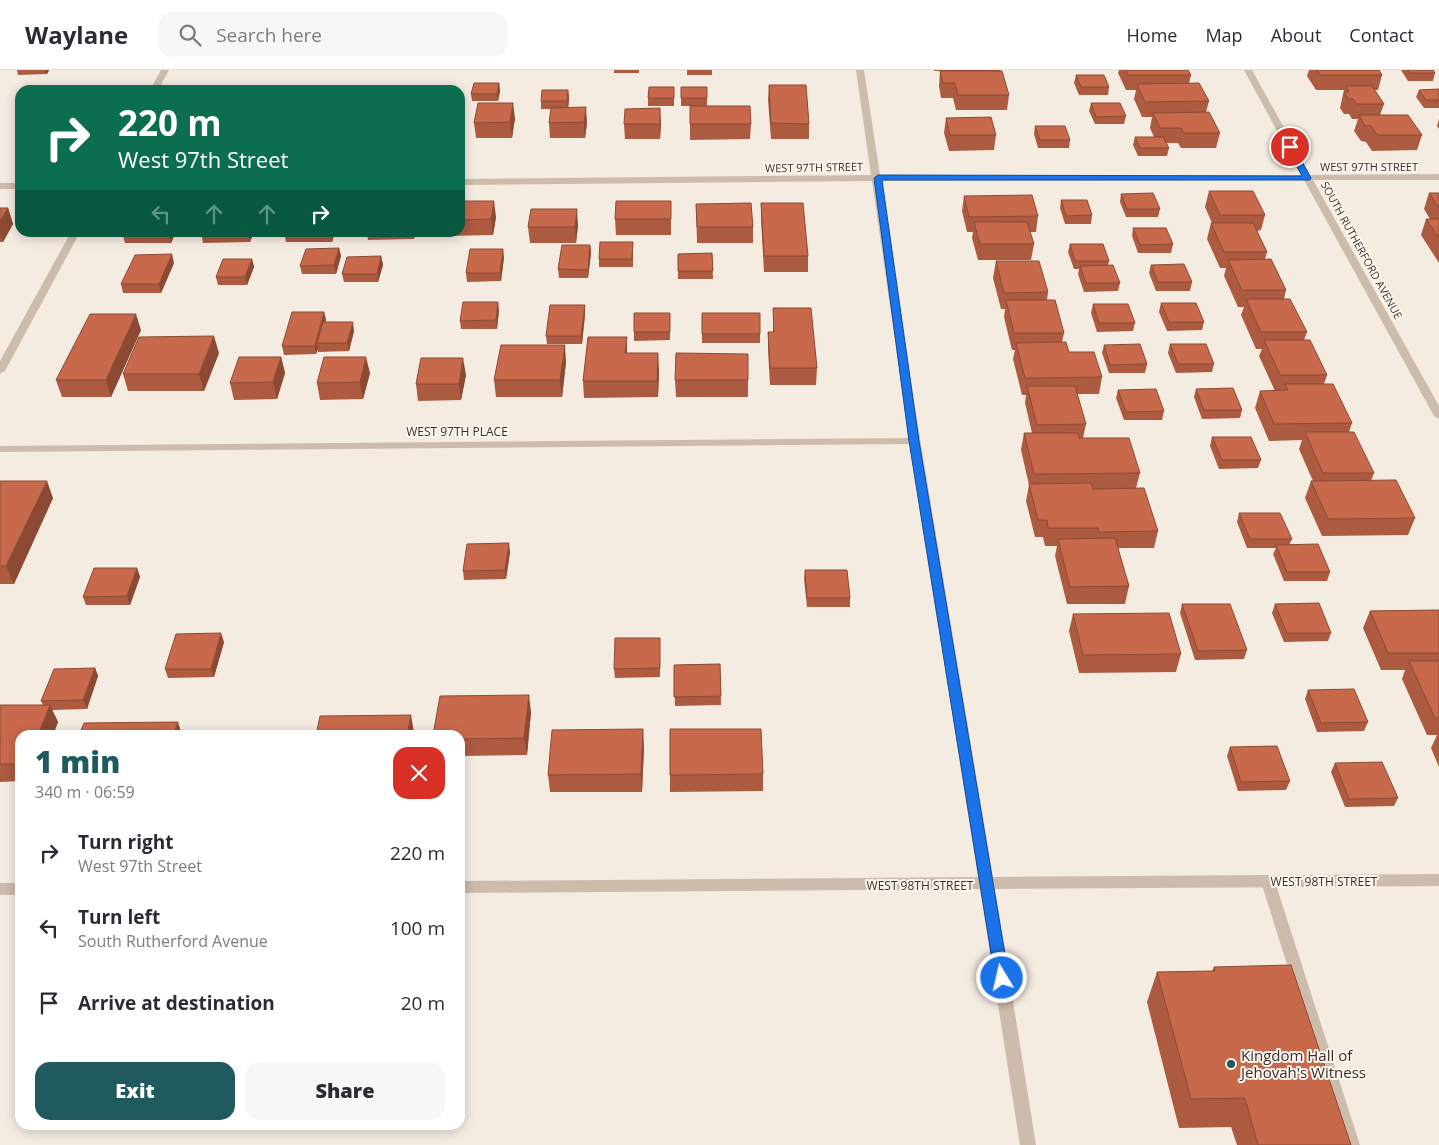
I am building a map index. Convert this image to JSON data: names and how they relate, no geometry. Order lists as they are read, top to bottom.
{
  "streets": {
    "street": [
      "WEST 97TH STREET",
      "SOUTH RUTHERFORD AVENUE",
      "WEST 97TH PLACE",
      "WEST 98TH STREET"
    ]
  },
  "crossings": [
    ["WEST 97TH STREET", "SOUTH RUTHERFORD AVENUE"]
  ],
  "places": ["Kingdom Hall of Jehovah's Witness"],
  "page": {
    "header": "Waylane",
    "search": "Search here",
    "nav": [
      "Home",
      "Map",
      "About",
      "Contact"
    ],
    "turn": ["220 m", "West 97th Street"],
    "heading": ["1 min", "340 m · 06:59"],
    "list": [
      {
        "name": "Turn right",
        "note": "West 97th Street",
        "value": "220 m"
      },
      {
        "name": "Turn left",
        "note": "South Rutherford Avenue",
        "value": "100 m"
      },
      {
        "name": "Arrive at destination",
        "value": "20 m"
      }
    ],
    "buttons": ["Exit", "Share"]
  }
}
